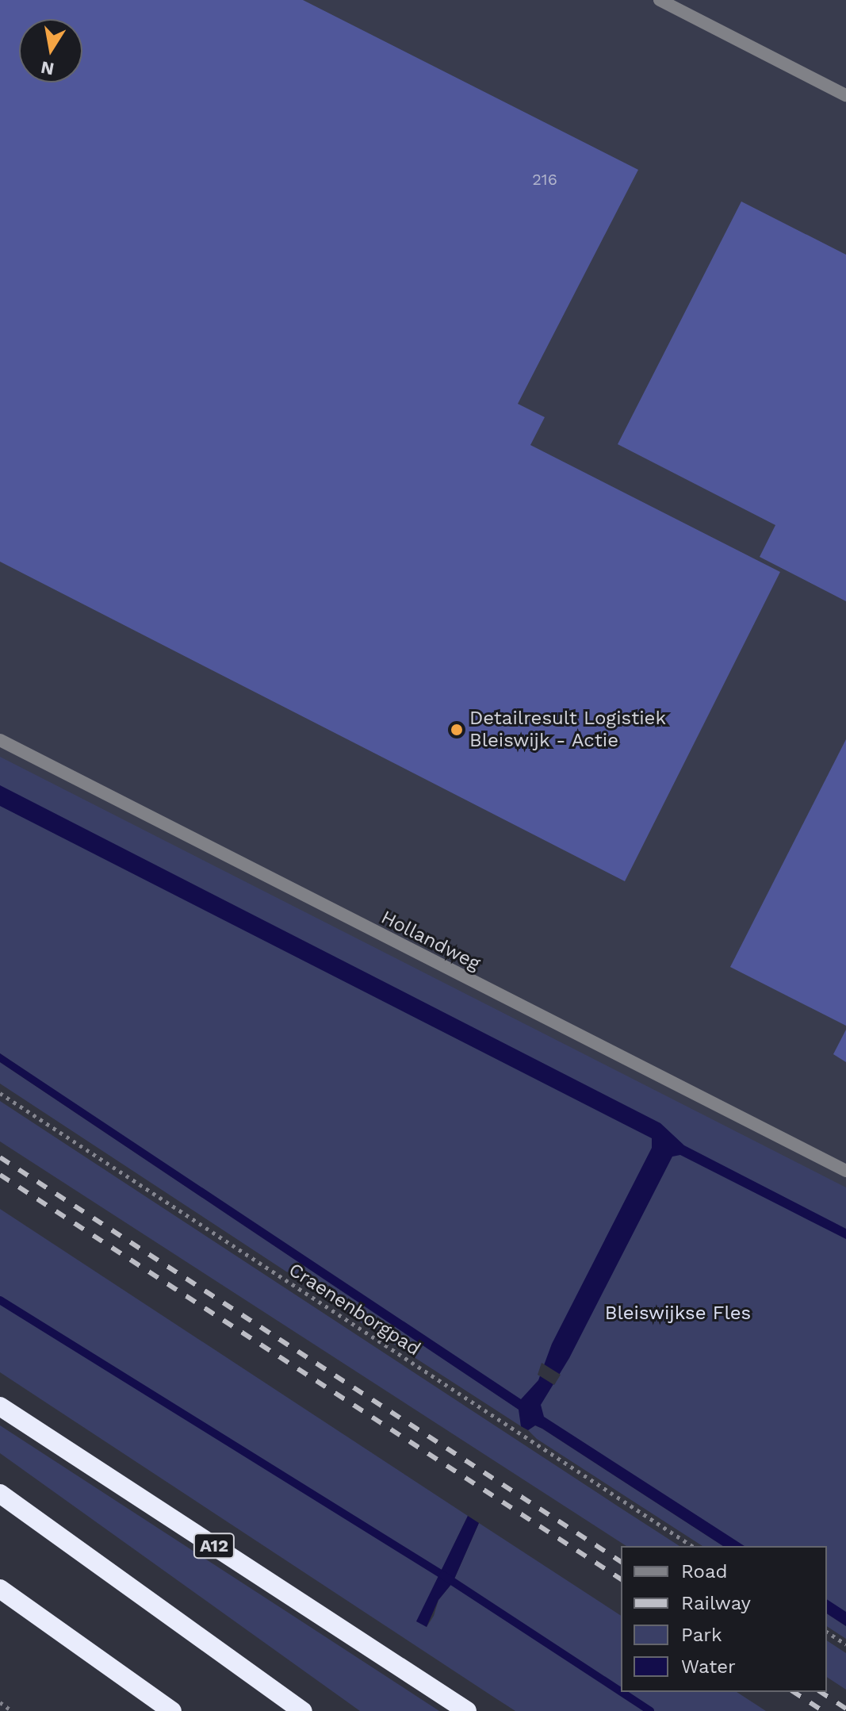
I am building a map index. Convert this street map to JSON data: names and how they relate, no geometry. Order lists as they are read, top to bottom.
{
  "streets": {
    "highway": ["A12"],
    "street": ["Hollandweg"],
    "path": ["Craenenborgpad"]
  },
  "parks": ["Bleiswijkse Fles"],
  "places": ["Detailresult Logistiek Bleiswijk - Actie"],
  "house_numbers": ["216"],
  "legend": [
    "Road",
    "Railway",
    "Park",
    "Water"
  ],
  "north": "bottom"
}
